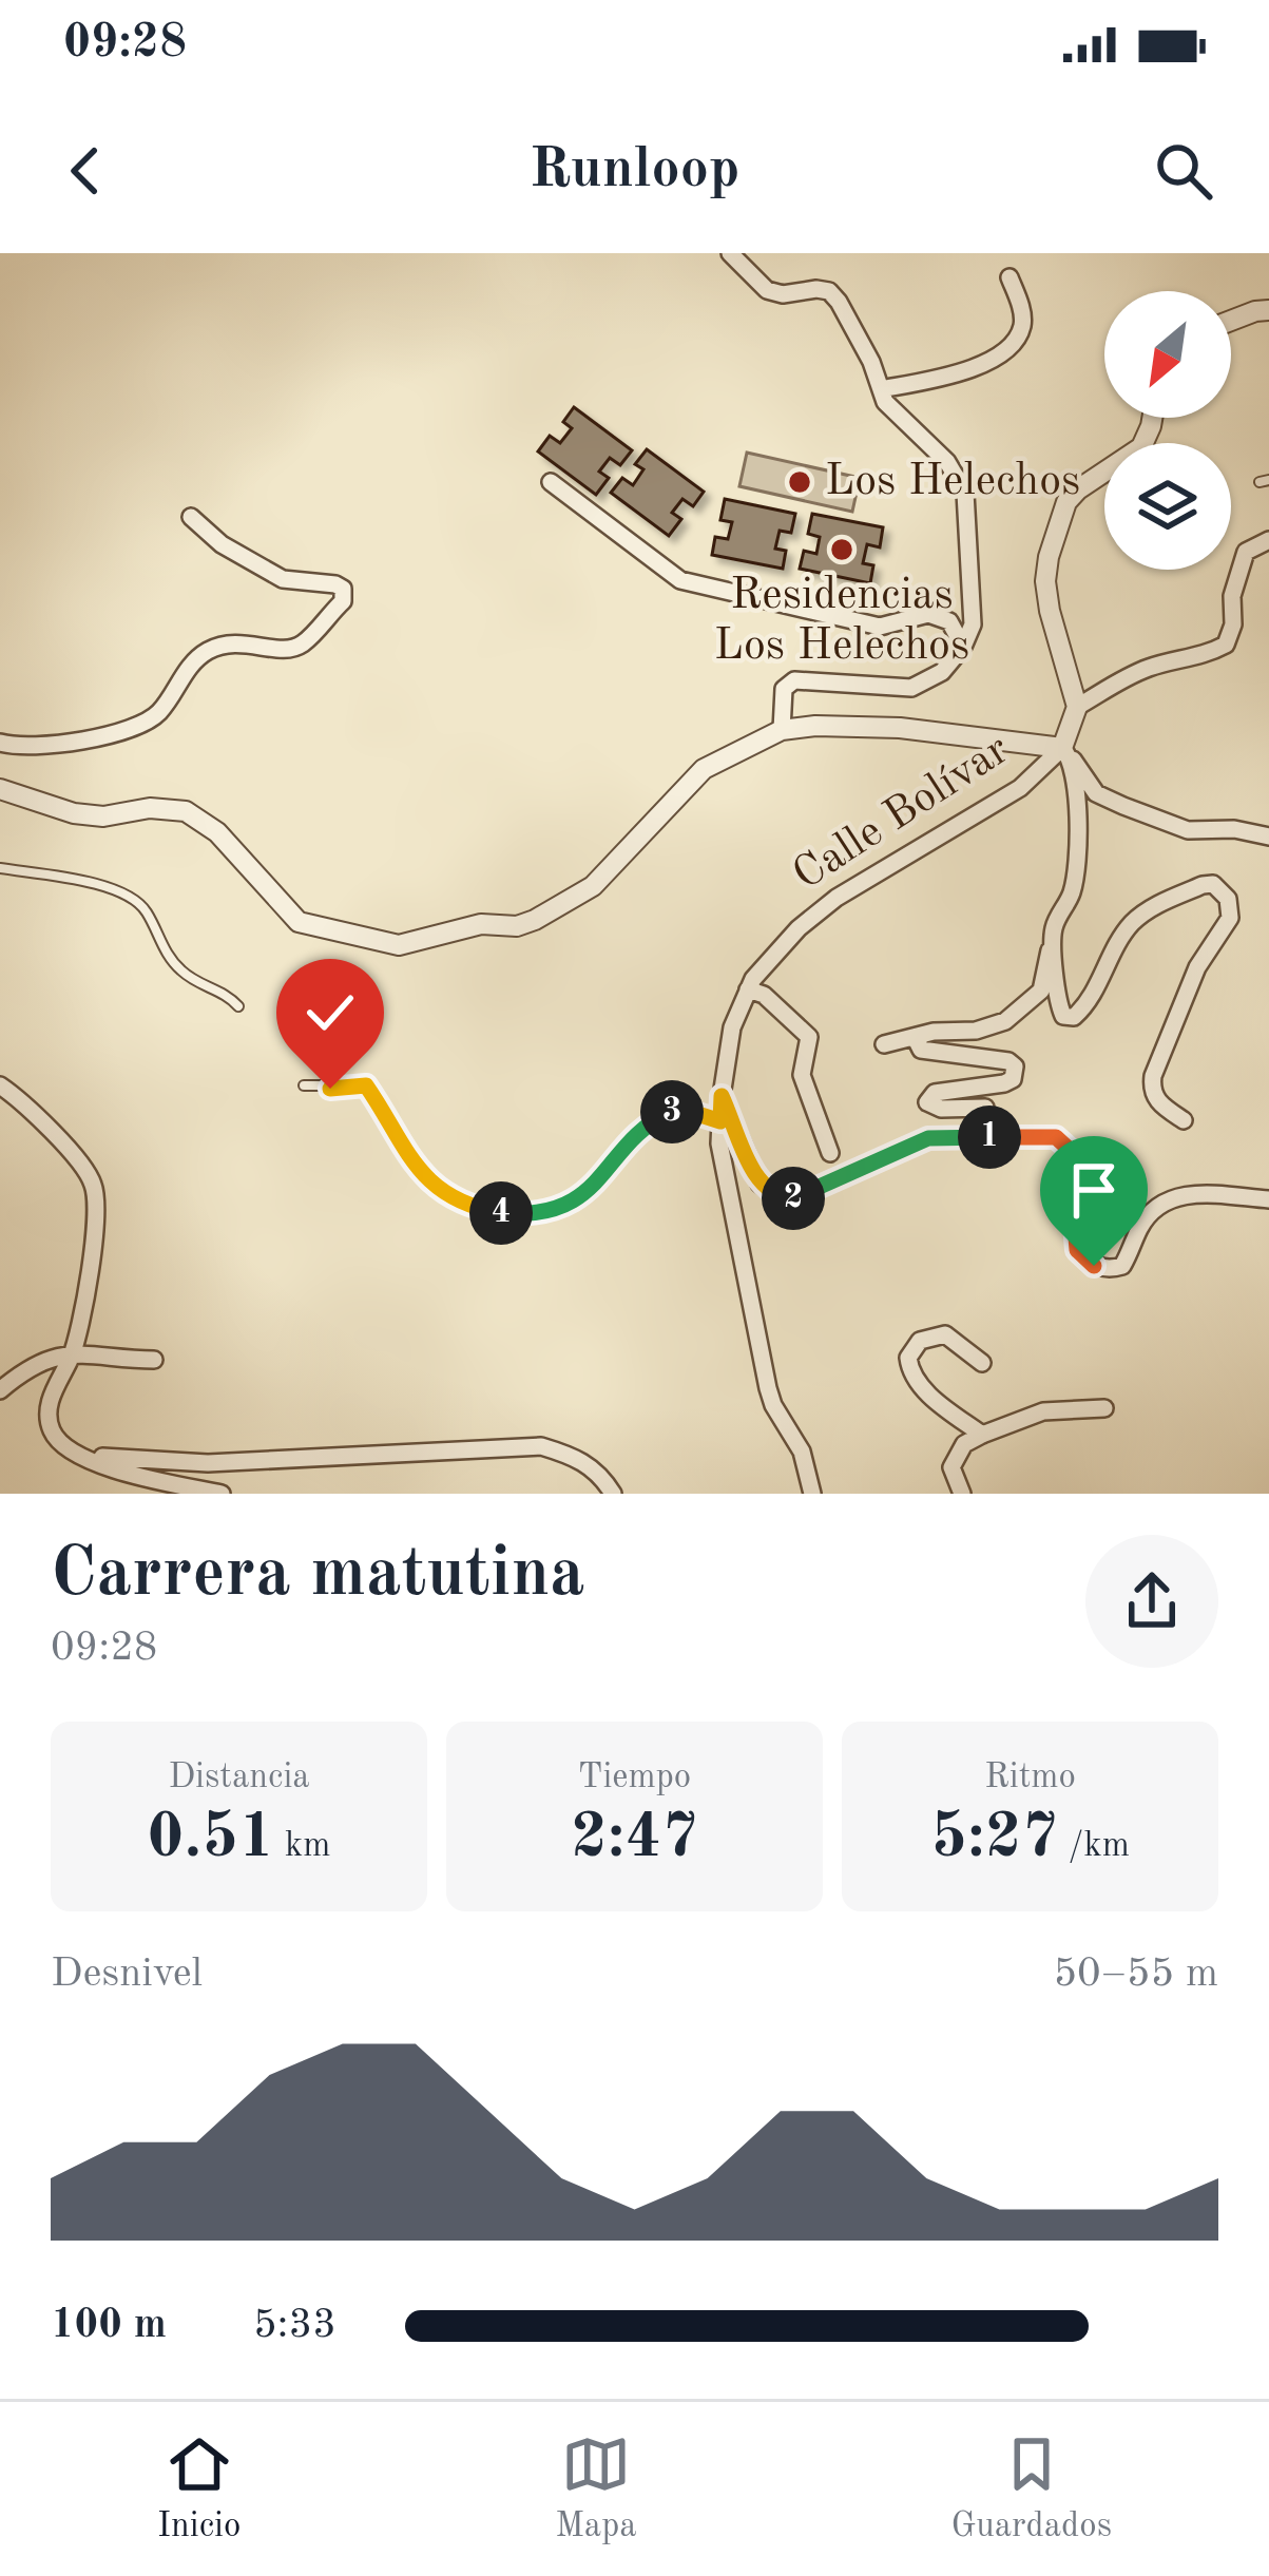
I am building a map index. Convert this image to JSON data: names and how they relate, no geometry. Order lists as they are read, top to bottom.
{
  "streets": {
    "street": ["Calle Bolívar"]
  },
  "places": ["Los Helechos", "Residencias Los Helechos"],
  "north": "bottom left",
  "page": {
    "status": "09:28",
    "header": "Runloop",
    "pins": [
      "3",
      "1",
      "2",
      "4"
    ],
    "heading": ["Carrera matutina", "09:28"],
    "stats": [
      ["Distancia", "0.51 km"],
      ["Tiempo", "2:47"],
      ["Ritmo", "5:27 /km"]
    ],
    "chart": ["Desnivel", "50–55 m"],
    "list": [
      {
        "name": "100 m",
        "note": "5:33"
      }
    ],
    "tabs": ["Inicio", "Mapa", "Guardados"]
  }
}
